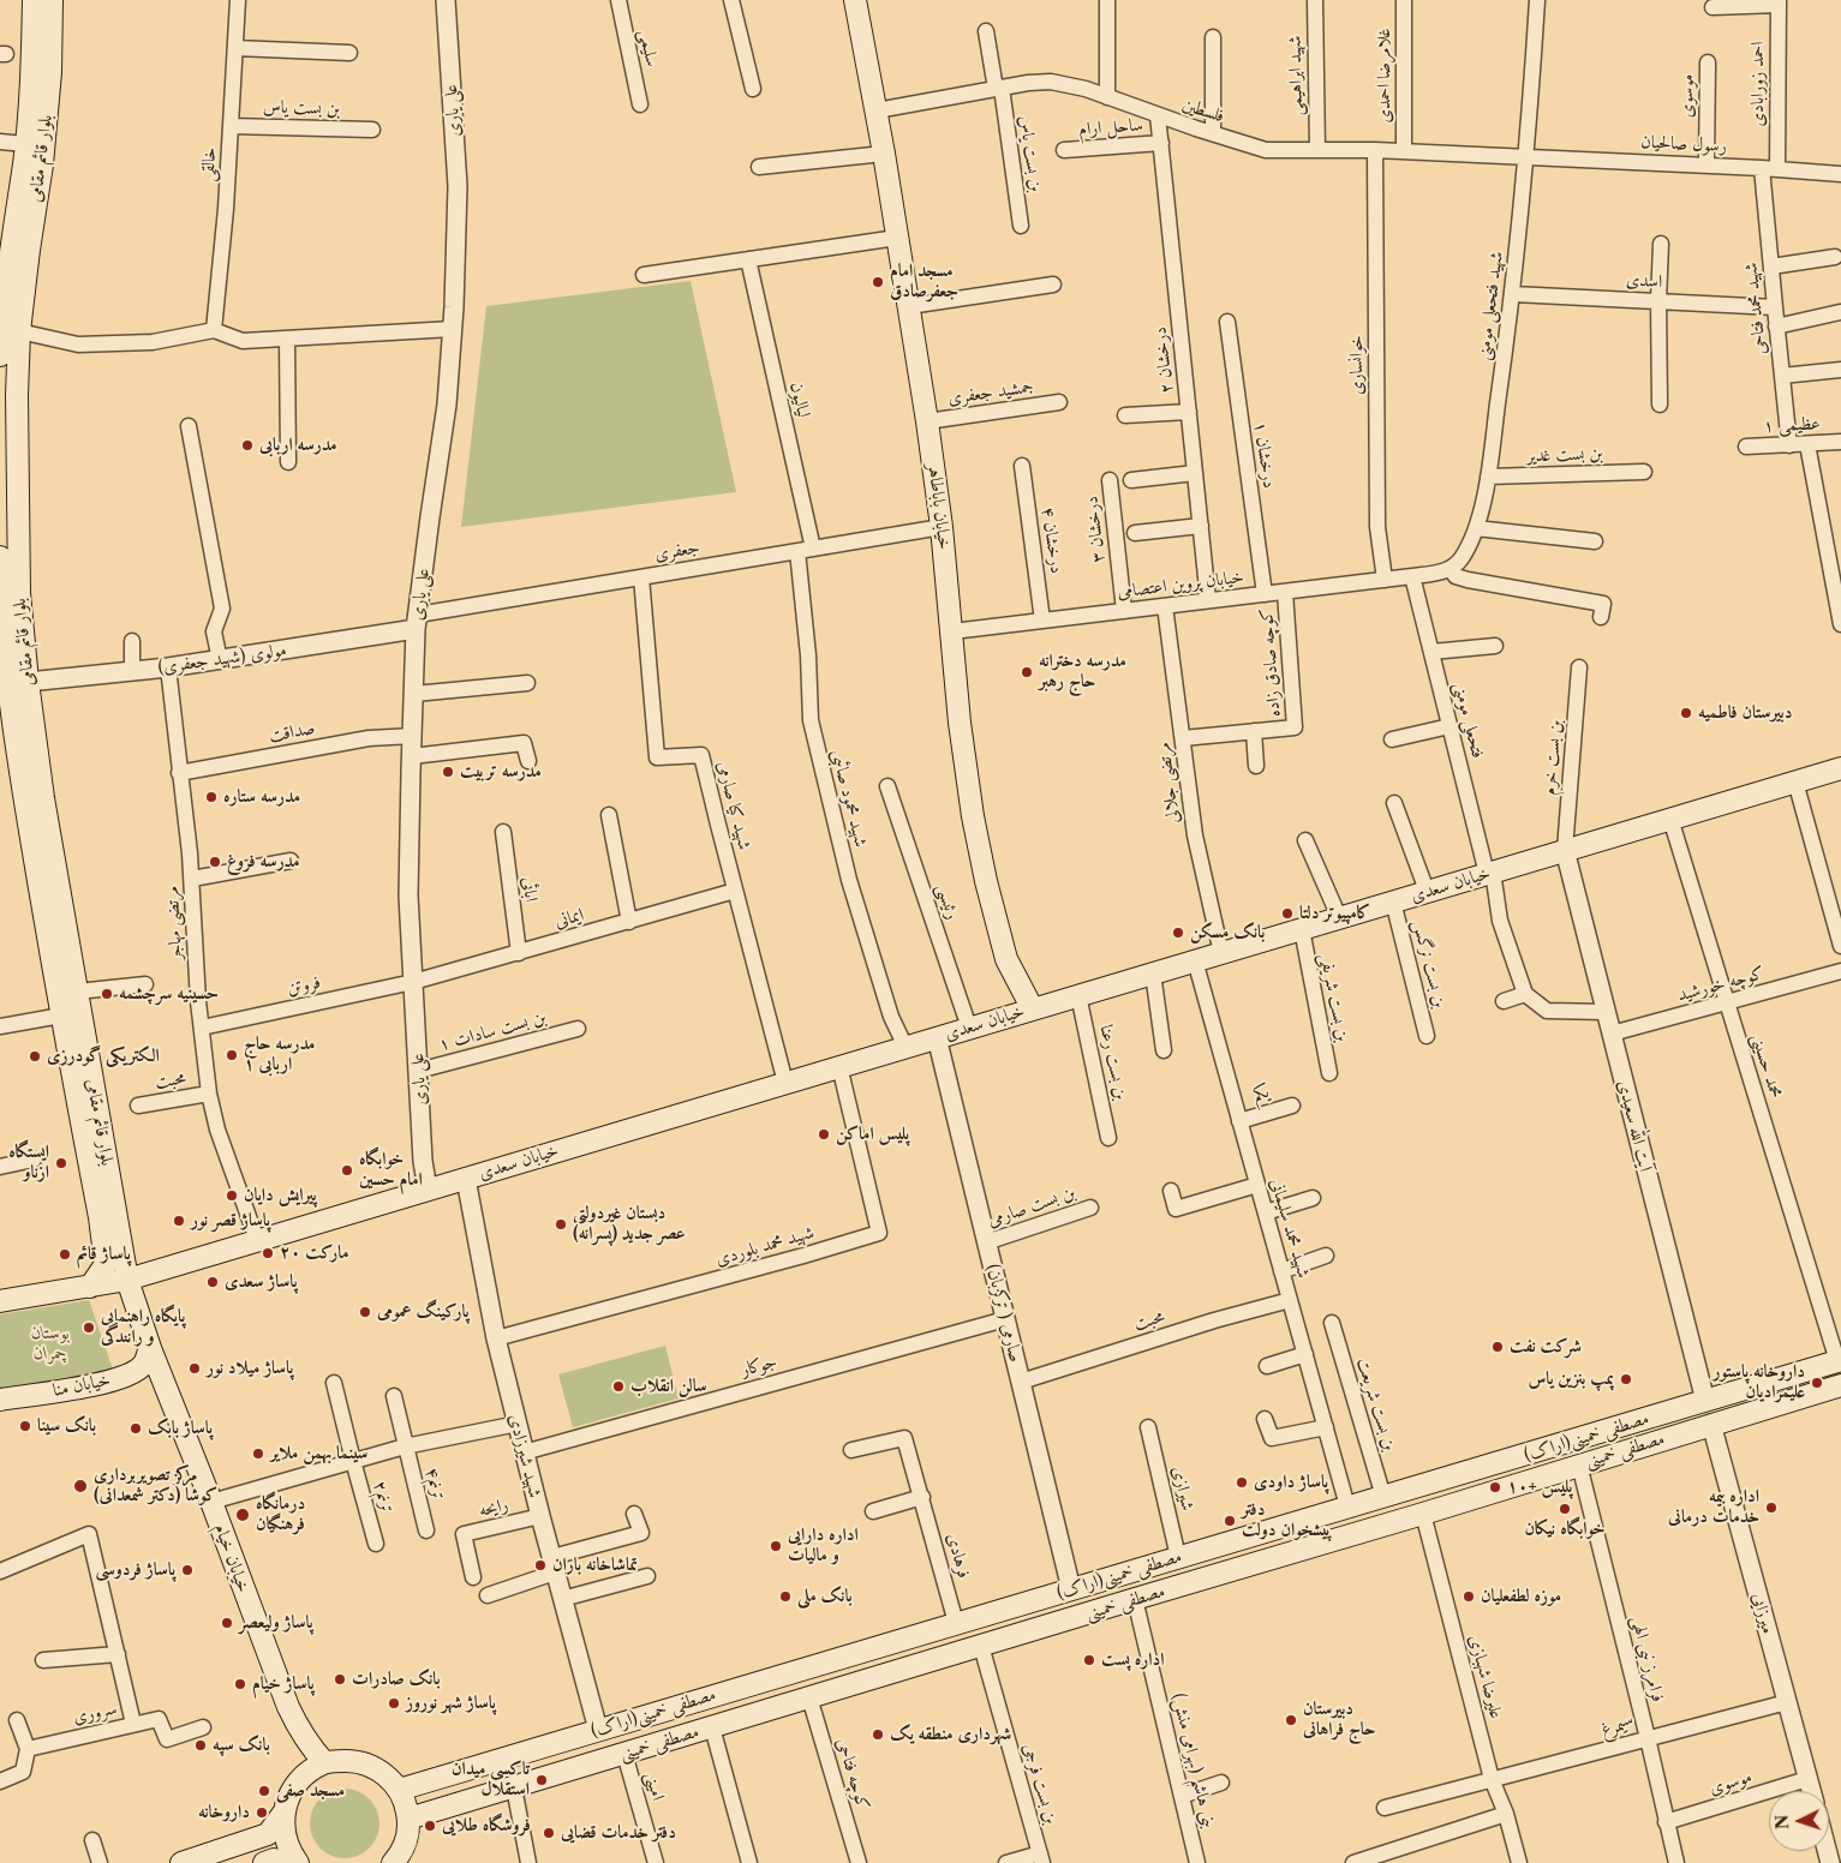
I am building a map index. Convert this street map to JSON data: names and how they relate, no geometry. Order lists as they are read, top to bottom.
{
  "streets": {
    "main road": [
      "بلوار قائم مقامی",
      "خیابان باباطاهر",
      "خیابان سعدی",
      "خیابان منا",
      "مصطفی خمینی(اراک)",
      "مصطفی خمینی",
      "خیابان خیام"
    ],
    "street": [
      "سلیمی",
      "شهید ابراهیمی",
      "غلامرضا احمدی",
      "احمد زورابادی",
      "موسوی",
      "بن بست یاس",
      "علی یاری",
      "فلسطین",
      "ساحل ارام",
      "رسول صالحیان",
      "خالقی",
      "اسدی",
      "شهید فتحعلی مومنی",
      "شهید محمد فتاحی",
      "درخشان ۲",
      "خوانساری",
      "جمشید جعفری",
      "لیالیون",
      "عظیمی ۱",
      "درخشان ۱",
      "بن بست غدیر",
      "درخشان ۳",
      "درخشان ۴",
      "جعفری",
      "خیابان پروین اعتصامی",
      "مولوی (شهید جعفری)",
      "کوچه صادق زاده",
      "فتحعلی مومنی",
      "صداقت",
      "بن بست خرم",
      "مرتضی جلالی",
      "شهید محمود صائبی",
      "شهید کیا صارمی",
      "ابائی",
      "رئیسی",
      "ایمانی",
      "مرتضی مهاجر",
      "بن بست نرگس",
      "کوچه خورشید",
      "فروتن",
      "بن بست شریفی",
      "بن بست سادات ۱",
      "بن بست رعنا",
      "محمد حسینی",
      "محبت",
      "یکم",
      "آیت الله سعیدی",
      "بن بست صارمی",
      "شهید محمد سلیمانی",
      "شهید محمد بلوردی",
      "صارمی ( ترکزبان)",
      "جوکار",
      "بن بست شریعت",
      "شهید شیرزادی",
      "ترنم۴",
      "شیرازی",
      "ترنم۲",
      "رایحه",
      "فرهادی",
      "میرزایی",
      "فرامرز نبی الهی",
      "علیرضا شهبازی",
      "سروری",
      "سیمرغ",
      "بنی هاشم (بهرامی منش)",
      "کوچه فتاحی",
      "بن بست فرجی",
      "امینی"
    ]
  },
  "crossings": [
    ["شهید ابراهیمی", "فلسطین"],
    ["غلامرضا احمدی", "فلسطین"],
    ["احمد زورابادی", "رسول صالحیان"],
    ["احمد زورابادی", "شهید محمد فتاحی"],
    ["موسوی", "رسول صالحیان"],
    ["موسوی", "میرزایی"],
    ["موسوی", "فرامرز نبی الهی"],
    ["بن بست یاس", "فلسطین"],
    ["بن بست یاس", "خالقی"],
    ["علی یاری", "جعفری"],
    ["علی یاری", "مولوی (شهید جعفری)"],
    ["علی یاری", "صداقت"],
    ["علی یاری", "خیابان سعدی"],
    ["علی یاری", "ایمانی"],
    ["علی یاری", "فروتن"],
    ["علی یاری", "بن بست سادات ۱"],
    ["فلسطین", "رسول صالحیان"],
    ["فلسطین", "شهید فتحعلی مومنی"],
    ["فلسطین", "درخشان ۲"],
    ["فلسطین", "خوانساری"],
    ["فلسطین", "خیابان باباطاهر"],
    ["ساحل ارام", "درخشان ۲"],
    ["رسول صالحیان", "شهید فتحعلی مومنی"],
    ["رسول صالحیان", "شهید محمد فتاحی"],
    ["بلوار قائم مقامی", "مولوی (شهید جعفری)"],
    ["بلوار قائم مقامی", "خیابان سعدی"],
    ["بلوار قائم مقامی", "خیابان خیام"],
    ["اسدی", "شهید فتحعلی مومنی"],
    ["اسدی", "شهید محمد فتاحی"],
    ["شهید فتحعلی مومنی", "بن بست غدیر"],
    ["شهید محمد فتاحی", "عظیمی ۱"],
    ["درخشان ۲", "خیابان پروین اعتصامی"],
    ["خوانساری", "خیابان پروین اعتصامی"],
    ["جمشید جعفری", "خیابان باباطاهر"],
    ["لیالیون", "جعفری"],
    ["درخشان ۱", "خیابان پروین اعتصامی"],
    ["خیابان باباطاهر", "جعفری"],
    ["خیابان باباطاهر", "خیابان پروین اعتصامی"],
    ["خیابان باباطاهر", "خیابان سعدی"],
    ["درخشان ۳", "خیابان پروین اعتصامی"],
    ["درخشان ۴", "خیابان پروین اعتصامی"],
    ["جعفری", "مولوی (شهید جعفری)"],
    ["جعفری", "شهید محمود صائبی"],
    ["جعفری", "شهید کیا صارمی"],
    ["خیابان پروین اعتصامی", "کوچه صادق زاده"],
    ["خیابان پروین اعتصامی", "فتحعلی مومنی"],
    ["خیابان پروین اعتصامی", "مرتضی جلالی"],
    ["مولوی (شهید جعفری)", "مرتضی مهاجر"],
    ["کوچه صادق زاده", "مرتضی جلالی"],
    ["فتحعلی مومنی", "خیابان سعدی"],
    ["صداقت", "مرتضی مهاجر"],
    ["بن بست خرم", "خیابان سعدی"],
    ["بن بست خرم", "آیت الله سعیدی"],
    ["مرتضی جلالی", "خیابان سعدی"],
    ["شهید محمود صائبی", "خیابان سعدی"],
    ["شهید کیا صارمی", "خیابان سعدی"],
    ["شهید کیا صارمی", "ایمانی"],
    ["خیابان سعدی", "رئیسی"],
    ["خیابان سعدی", "مرتضی مهاجر"],
    ["خیابان سعدی", "بن بست نرگس"],
    ["خیابان سعدی", "بن بست شریفی"],
    ["خیابان سعدی", "بن بست رعنا"],
    ["خیابان سعدی", "محمد حسینی"],
    ["خیابان سعدی", "آیت الله سعیدی"],
    ["خیابان سعدی", "شهید محمد سلیمانی"],
    ["خیابان سعدی", "شهید محمد بلوردی"],
    ["خیابان سعدی", "صارمی ( ترکزبان)"],
    ["خیابان سعدی", "شهید شیرزادی"],
    ["خیابان سعدی", "خیابان خیام"],
    ["ابائی", "ایمانی"],
    ["ایمانی", "فروتن"],
    ["مرتضی مهاجر", "فروتن"],
    ["مرتضی مهاجر", "محبت"],
    ["کوچه خورشید", "محمد حسینی"],
    ["کوچه خورشید", "آیت الله سعیدی"],
    ["محمد حسینی", "مصطفی خمینی(اراک)"],
    ["محبت", "شهید محمد سلیمانی"],
    ["محبت", "صارمی ( ترکزبان)"],
    ["یکم", "شهید محمد سلیمانی"],
    ["آیت الله سعیدی", "مصطفی خمینی(اراک)"],
    ["بن بست صارمی", "صارمی ( ترکزبان)"],
    ["شهید محمد سلیمانی", "مصطفی خمینی(اراک)"],
    ["شهید محمد بلوردی", "شهید شیرزادی"],
    ["صارمی ( ترکزبان)", "جوکار"],
    ["صارمی ( ترکزبان)", "مصطفی خمینی(اراک)"],
    ["جوکار", "شهید شیرزادی"],
    ["خیابان منا", "خیابان خیام"],
    ["بن بست شریعت", "مصطفی خمینی(اراک)"],
    ["مصطفی خمینی(اراک)", "شهید شیرزادی"],
    ["مصطفی خمینی(اراک)", "شیرازی"],
    ["مصطفی خمینی(اراک)", "فرهادی"],
    ["مصطفی خمینی", "میرزایی"],
    ["مصطفی خمینی", "فرامرز نبی الهی"],
    ["مصطفی خمینی", "علیرضا شهبازی"],
    ["مصطفی خمینی", "بنی هاشم (بهرامی منش)"],
    ["مصطفی خمینی", "کوچه فتاحی"],
    ["مصطفی خمینی", "بن بست فرجی"],
    ["مصطفی خمینی", "امینی"],
    ["شهید شیرزادی", "رایحه"],
    ["میرزایی", "سیمرغ"],
    ["فرامرز نبی الهی", "سیمرغ"],
    ["علیرضا شهبازی", "سیمرغ"]
  ],
  "parks": ["بوستان چمران"],
  "places": [
    "مسجد امام جعفرصادق",
    "مدرسه اربابی",
    "مدرسه دخترانه حاج رهبر",
    "دبیرستان فاطمیه",
    "مدرسه تربیت",
    "مدرسه ستاره",
    "مدرسه فروغ",
    "کامپیوتر دلتا",
    "بانک مسکن",
    "حسینیه سرچشمه",
    "مدرسه حاج اربابی ۱",
    "الکتریکی گودرزی",
    "پلیس اماکن",
    "ایستگاه ازناو",
    "خوابگاه امام حسین",
    "پیرایش دایان",
    "پاساژ قصر نور",
    "دبستان غیردولتی عصر جدید (پسرانه)",
    "مارکت ۲۰",
    "پاساژ قائم",
    "پاساژ سعدی",
    "پارکینگ عمومی",
    "پایگاه راهنمایی و رانندگی",
    "شرکت نفت",
    "پاساژ میلاد نور",
    "پمپ بنزین یاس",
    "داروخانه پاستور علیمرادیان",
    "سالن انقلاب",
    "بانک سینا",
    "پاساژ بابک",
    "سینما بهمن ملایر",
    "پاساژ داودی",
    "مرکز تصویربرداری کوشا (دکتر شمعدانی)",
    "پلیس +۱۰",
    "اداره بیمه خدمات درمانی",
    "خوابگاه نیکان",
    "درمانگاه فرهنگیان",
    "دفتر پیشخوان دولت",
    "اداره دارایی و مالیات",
    "تماشاخانه باران",
    "پاساژ فردوسی",
    "بانک ملی",
    "موزه لطفعلیان",
    "پاساژ ولیعصر",
    "اداره پست",
    "بانک صادرات",
    "پاساژ خیام",
    "پاساژ شهر نوروز",
    "دبیرستان حاج فراهانی",
    "شهرداری منطقه یک",
    "بانک سپه",
    "تاکسی میدان استقلال",
    "مسجد صفی",
    "داروخانه",
    "فروشگاه طلایی",
    "دفتر خدمات قضایی"
  ],
  "north": "left"
}
